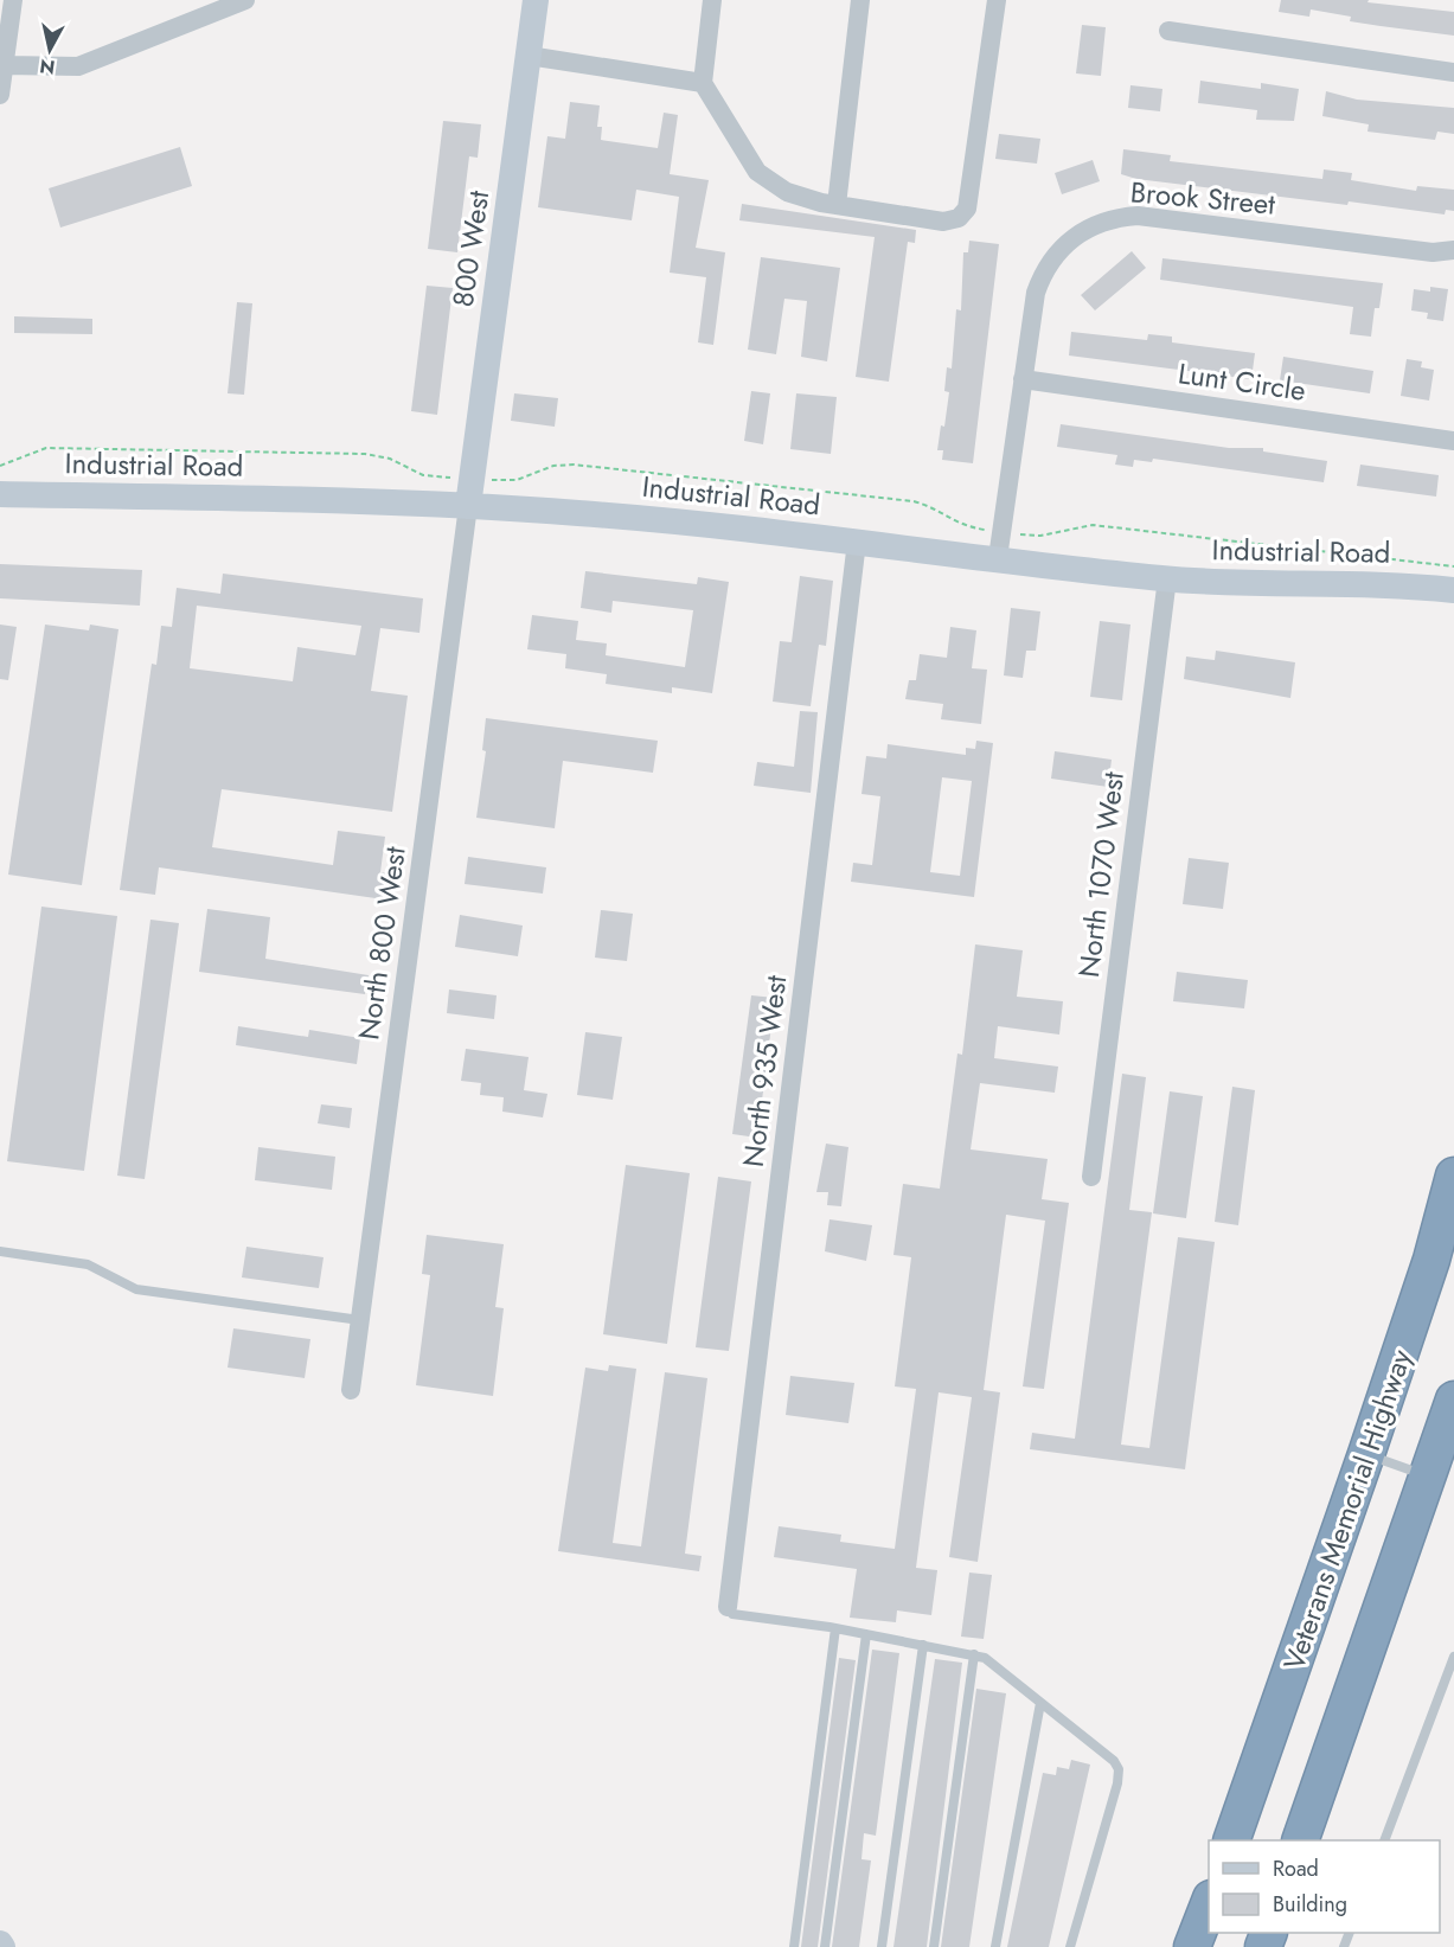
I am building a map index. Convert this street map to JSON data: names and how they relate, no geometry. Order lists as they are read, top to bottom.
{
  "streets": {
    "highway": ["Veterans Memorial Highway"],
    "street": [
      "Brook Street",
      "800 West",
      "Lunt Circle",
      "Industrial Road",
      "North 1070 West",
      "North 800 West",
      "North 935 West"
    ]
  },
  "crossings": [
    ["Brook Street", "Lunt Circle"],
    ["Brook Street", "Industrial Road"],
    ["800 West", "Industrial Road"],
    ["800 West", "North 800 West"],
    ["Industrial Road", "North 1070 West"],
    ["Industrial Road", "North 800 West"],
    ["Industrial Road", "North 935 West"]
  ],
  "legend": ["Road", "Building"],
  "north": "bottom"
}
